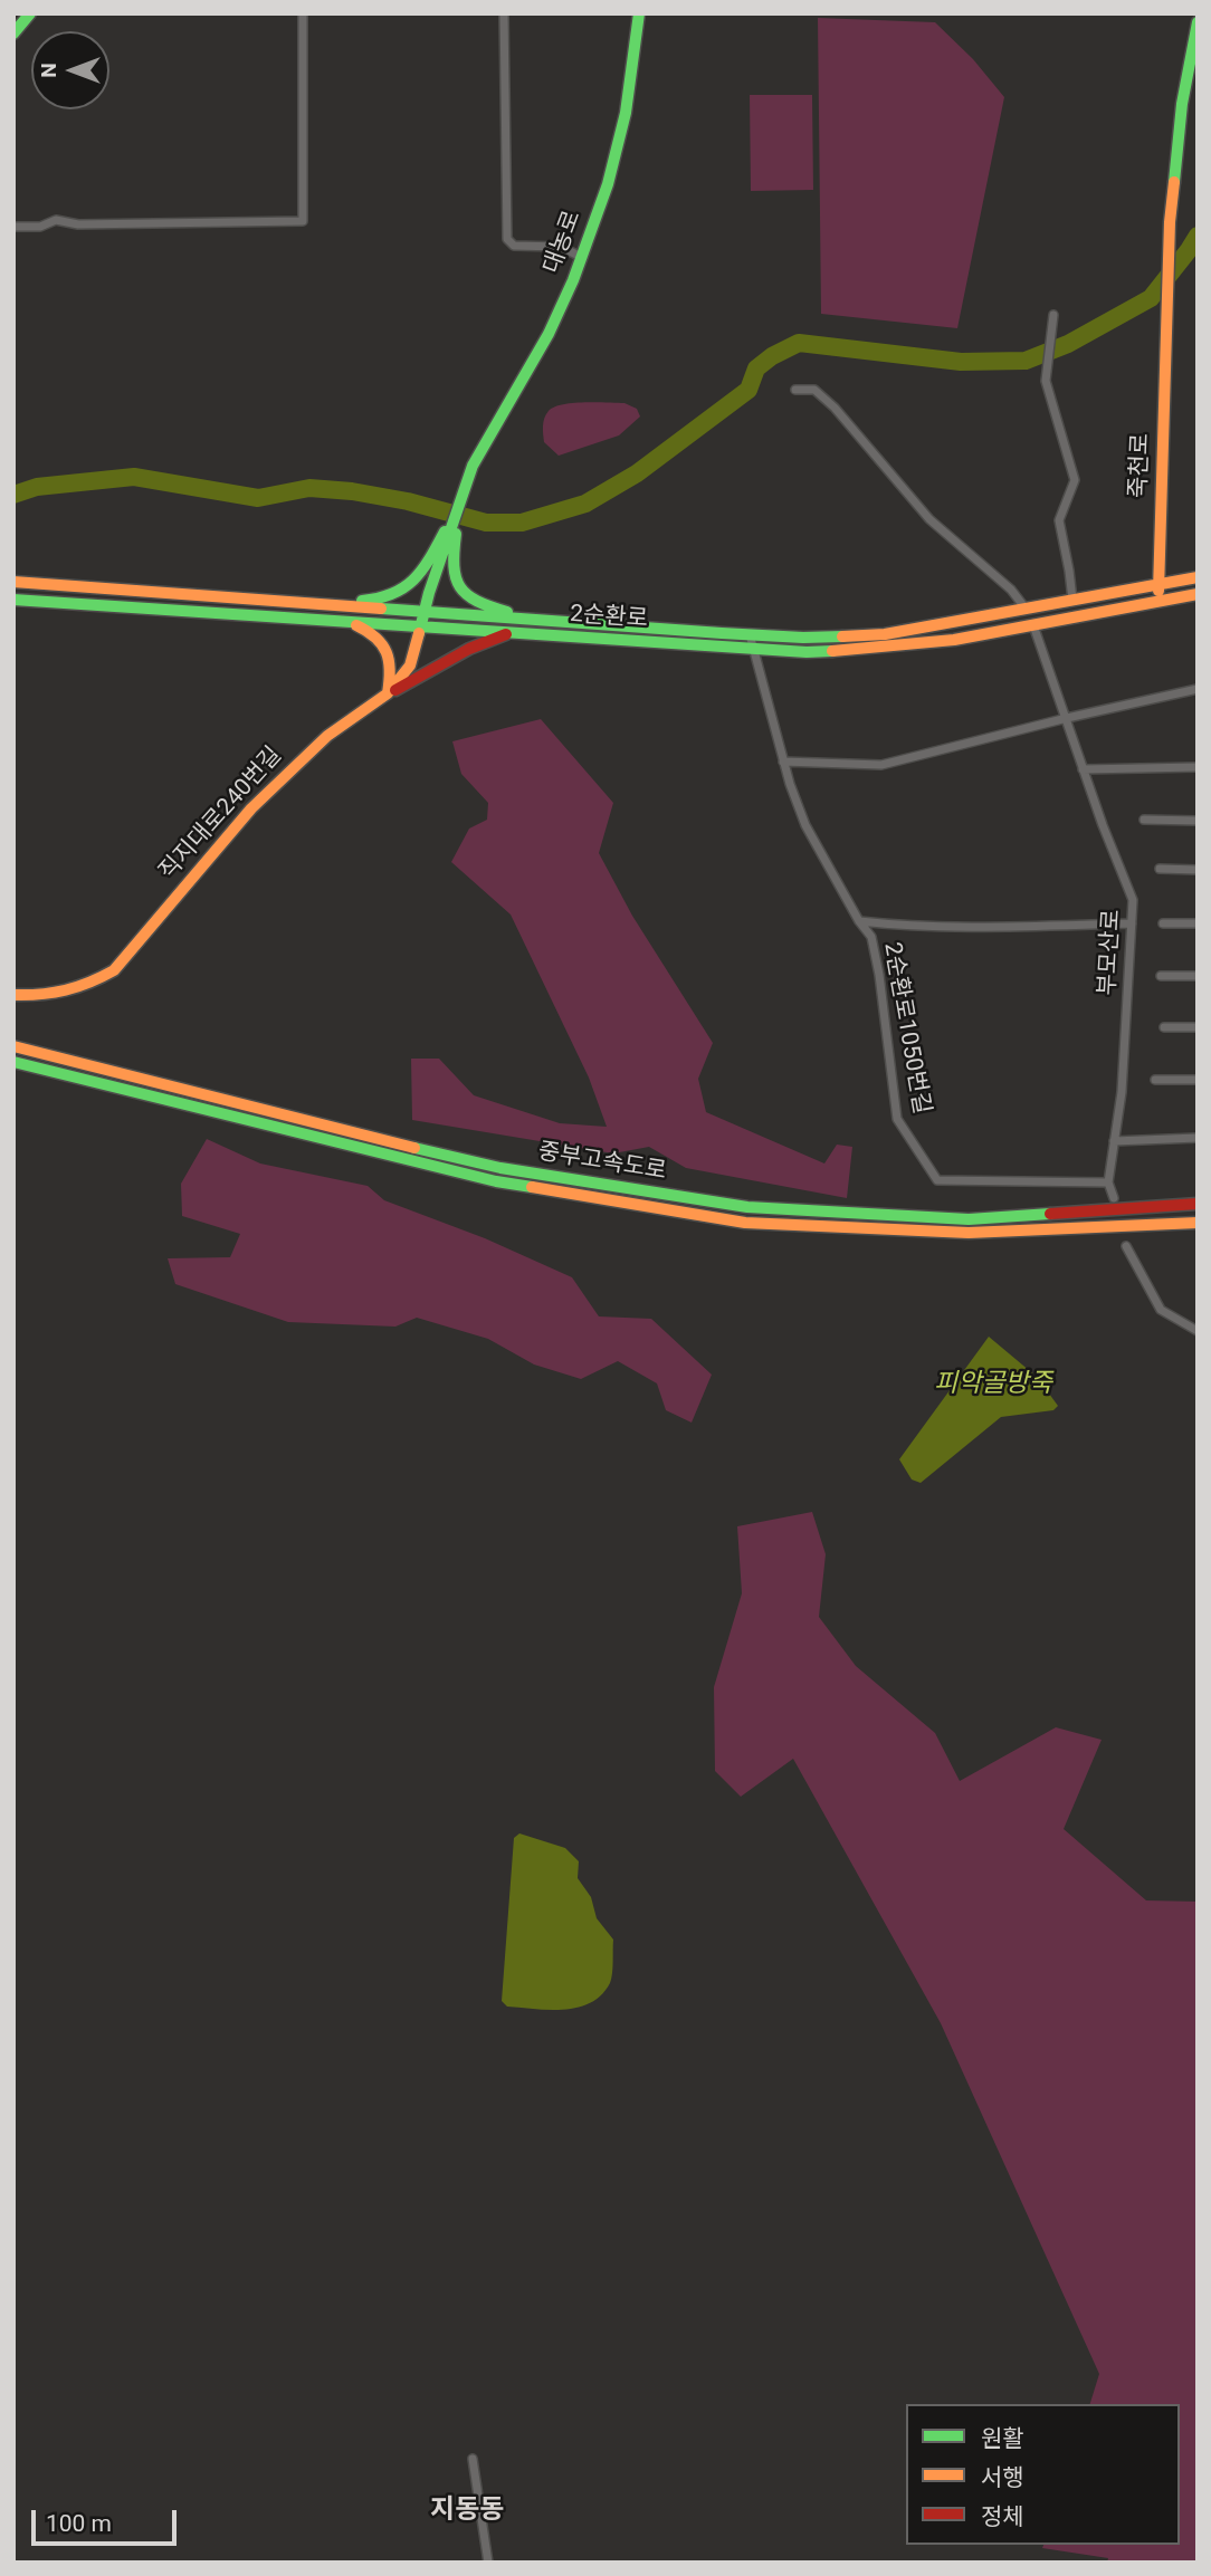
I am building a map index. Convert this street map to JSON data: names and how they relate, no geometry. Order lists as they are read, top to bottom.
{
  "streets": {
    "main road": [
      "대농로",
      "죽천로",
      "2순환로",
      "직지대로240번길",
      "중부고속도로"
    ],
    "street": ["부모산로", "2순환로1050번길"]
  },
  "crossings": [
    ["죽천로", "2순환로"],
    ["2순환로", "직지대로240번길"],
    ["2순환로", "부모산로"],
    ["2순환로", "2순환로1050번길"],
    ["부모산로", "2순환로1050번길"]
  ],
  "districts": ["지동동"],
  "water": ["피악골방죽"],
  "legend": ["원활", "서행", "정체"],
  "scale_bar": "100 m",
  "north": "left"
}
